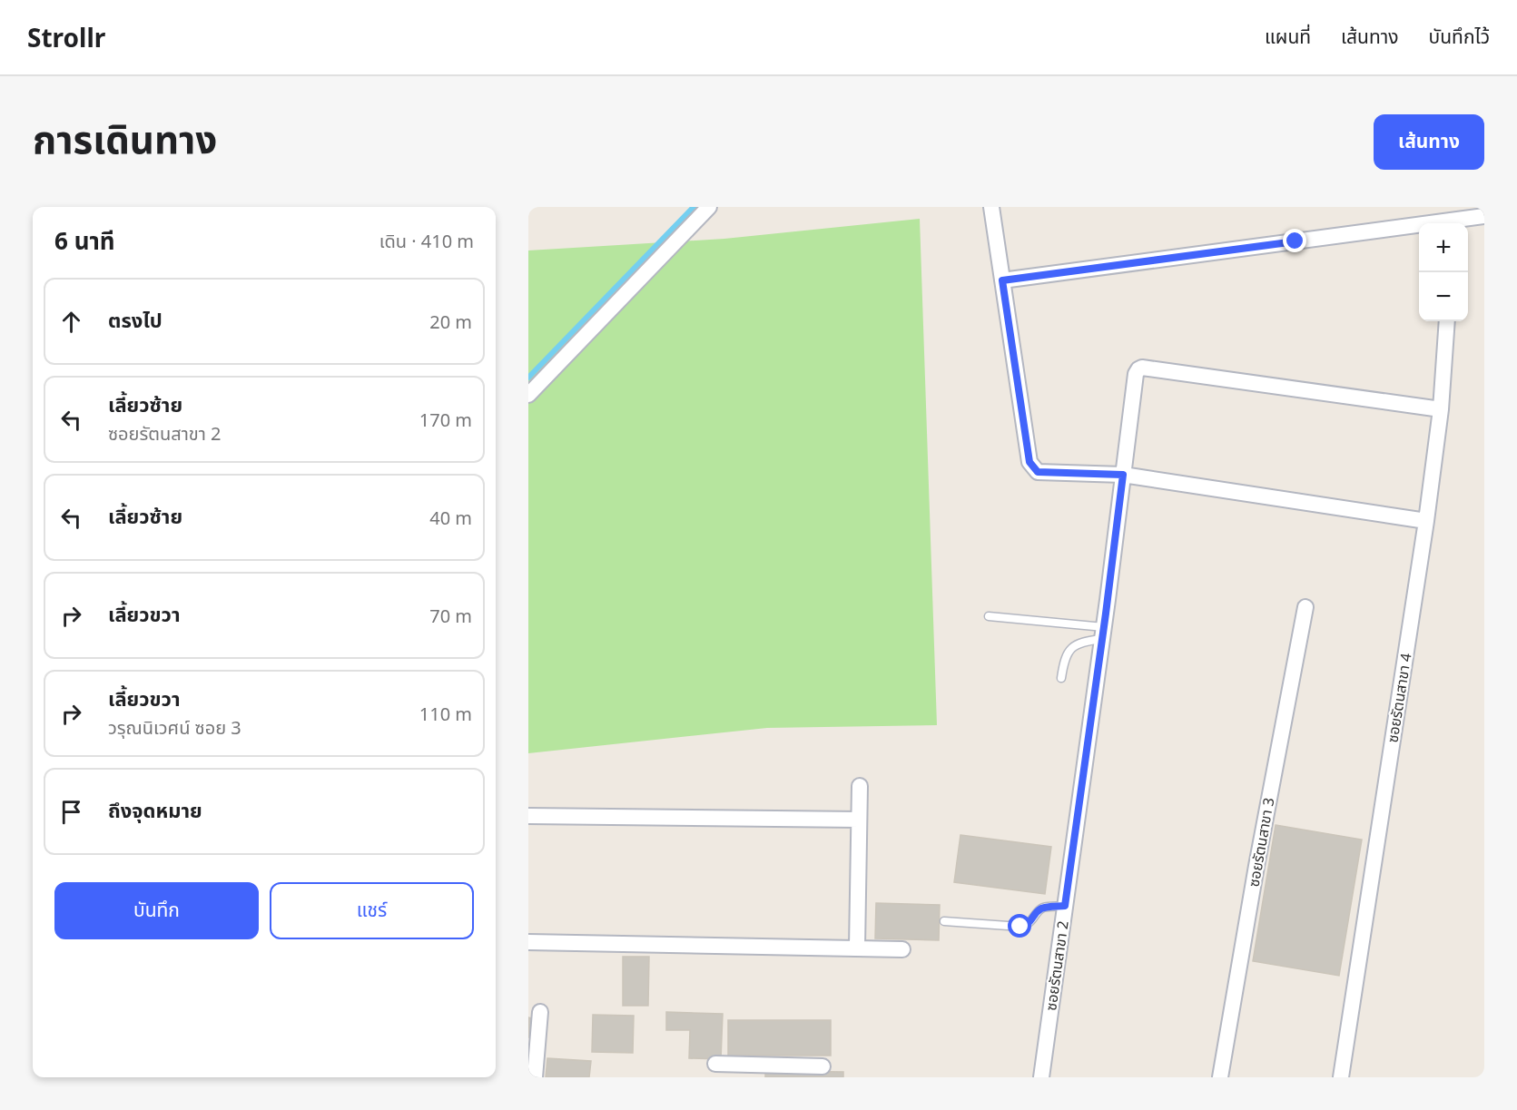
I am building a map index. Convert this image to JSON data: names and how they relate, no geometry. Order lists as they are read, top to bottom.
{
  "streets": {
    "street": ["ซอยรัตนสาขา 4", "ซอยรัตนสาขา 3", "ซอยรัตนสาขา 2"]
  },
  "crossings": [
    ["ซอยรัตนสาขา 4", "ซอยรัตนสาขา 2"]
  ],
  "page": {
    "header": "Strollr",
    "nav": ["แผนที่", "เส้นทาง", "บันทึกไว้"],
    "title": "การเดินทาง",
    "buttons": [
      "เส้นทาง",
      ["บันทึก", "แชร์"]
    ],
    "heading": ["6 นาที", "เดิน · 410 m"],
    "map_buttons": ["+", "−"],
    "list": [
      ["ตรงไป", "20 m"],
      ["เลี้ยวซ้าย", "ซอยรัตนสาขา 2", "170 m"],
      ["เลี้ยวซ้าย", "40 m"],
      ["เลี้ยวขวา", "70 m"],
      ["เลี้ยวขวา", "วรุณนิเวศน์ ซอย 3", "110 m"],
      "ถึงจุดหมาย"
    ]
  }
}
